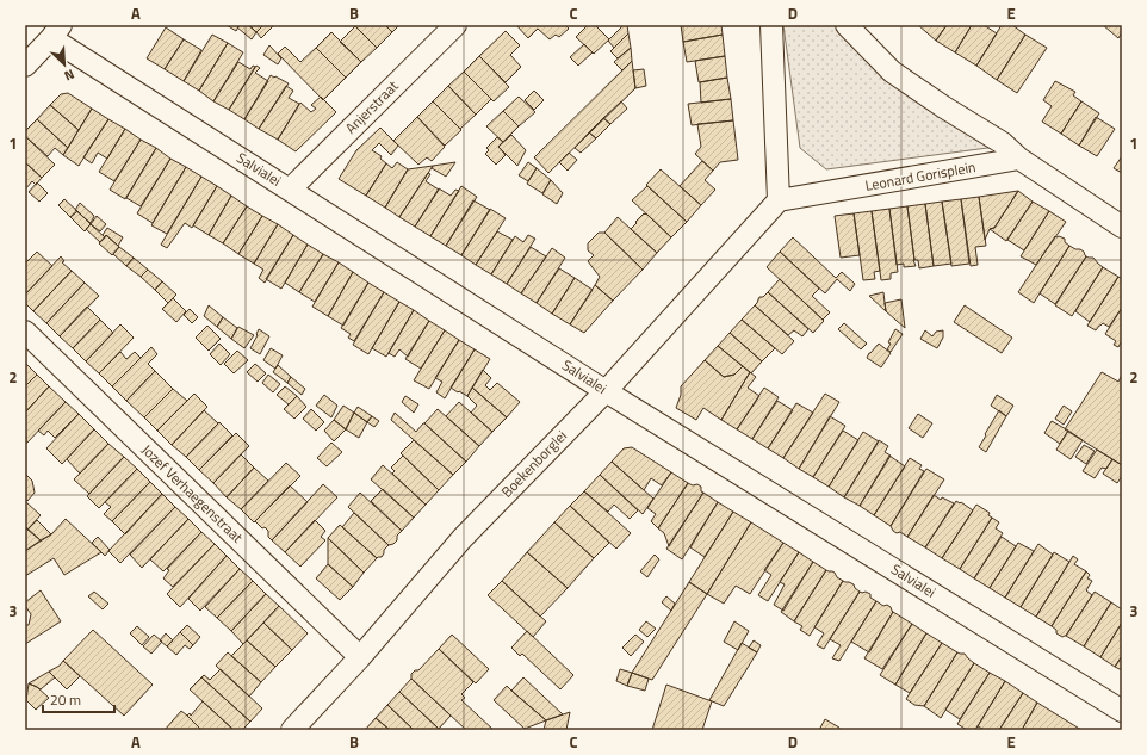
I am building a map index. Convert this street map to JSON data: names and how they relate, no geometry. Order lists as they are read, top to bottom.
{
  "streets": {
    "street": [
      "Anjerstraat",
      "Salvialei",
      "Leonard Gorisplein",
      "Boekenborglei",
      "Jozef Verhaegenstraat"
    ]
  },
  "crossings": [
    ["Anjerstraat", "Salvialei"],
    ["Salvialei", "Boekenborglei"],
    ["Leonard Gorisplein", "Boekenborglei"],
    ["Boekenborglei", "Jozef Verhaegenstraat"]
  ],
  "scale_bar": "20 m",
  "north": "bottom right",
  "grid": {
    "columns": [
      "A",
      "B",
      "C",
      "D",
      "E"
    ],
    "rows": ["1", "2", "3"]
  }
}
